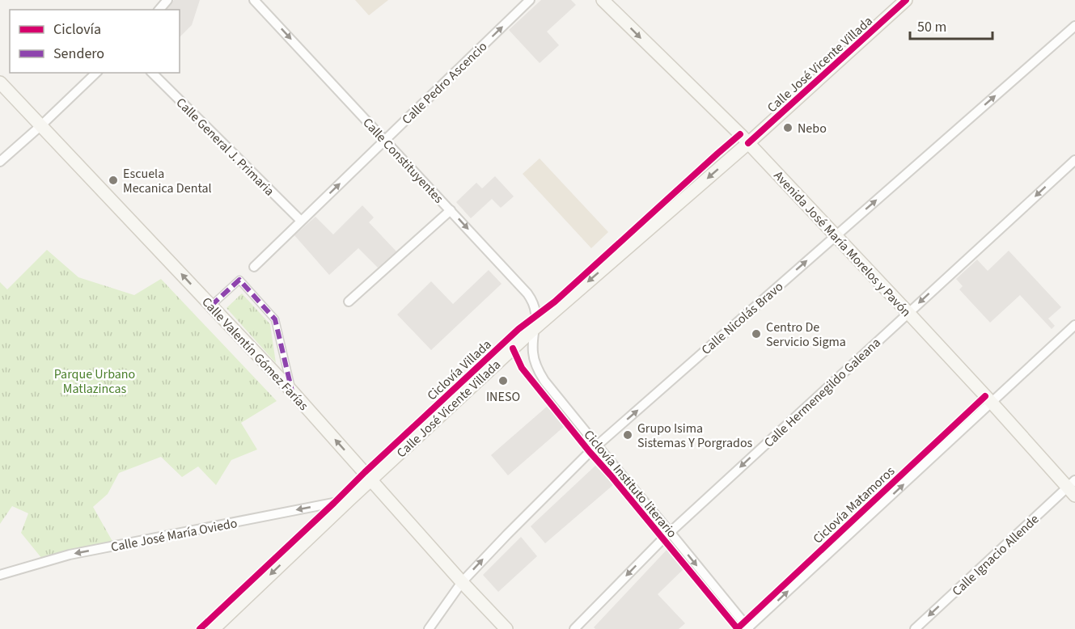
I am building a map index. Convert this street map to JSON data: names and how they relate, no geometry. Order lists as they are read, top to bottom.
{
  "streets": {
    "main road": ["Calle José Vicente Villada", "Avenida José María Morelos y Pavón", "Calle Valentín Gómez Farías"],
    "street": [
      "Calle Pedro Ascencio",
      "Calle General J. Primaria",
      "Calle Constituyentes",
      "Calle Nicolás Bravo",
      "Calle Hermenegildo Galeana",
      "Calle José María Oviedo",
      "Calle Ignacio Allende"
    ],
    "cycle path": ["Ciclovía Villada", "Ciclovía Instituto literario", "Ciclovía Matamoros"]
  },
  "crossings": [
    ["Calle José Vicente Villada", "Calle Constituyentes"],
    ["Calle José Vicente Villada", "Avenida José María Morelos y Pavón"],
    ["Calle José Vicente Villada", "Calle Valentín Gómez Farías"],
    ["Calle José Vicente Villada", "Calle José María Oviedo"],
    ["Calle Pedro Ascencio", "Calle General J. Primaria"],
    ["Calle Pedro Ascencio", "Calle Constituyentes"],
    ["Calle Constituyentes", "Calle Nicolás Bravo"],
    ["Calle Constituyentes", "Calle Hermenegildo Galeana"],
    ["Avenida José María Morelos y Pavón", "Calle Nicolás Bravo"],
    ["Avenida José María Morelos y Pavón", "Calle Hermenegildo Galeana"],
    ["Avenida José María Morelos y Pavón", "Calle Ignacio Allende"],
    ["Calle Nicolás Bravo", "Calle Valentín Gómez Farías"]
  ],
  "one_way": [
    "Calle José Vicente Villada",
    "Calle Pedro Ascencio",
    "Calle Constituyentes",
    "Calle Nicolás Bravo",
    "Calle Valentín Gómez Farías",
    "Calle Hermenegildo Galeana",
    "Calle José María Oviedo",
    "Calle Ignacio Allende"
  ],
  "parks": ["Parque Urbano Matlazincas"],
  "places": [
    "Nebo",
    "Escuela Mecanica Dental",
    "Centro De Servicio Sigma",
    "INESO",
    "Grupo Isima Sistemas Y Porgrados"
  ],
  "legend": ["Ciclovía", "Sendero"],
  "scale_bar": "50 m"
}
